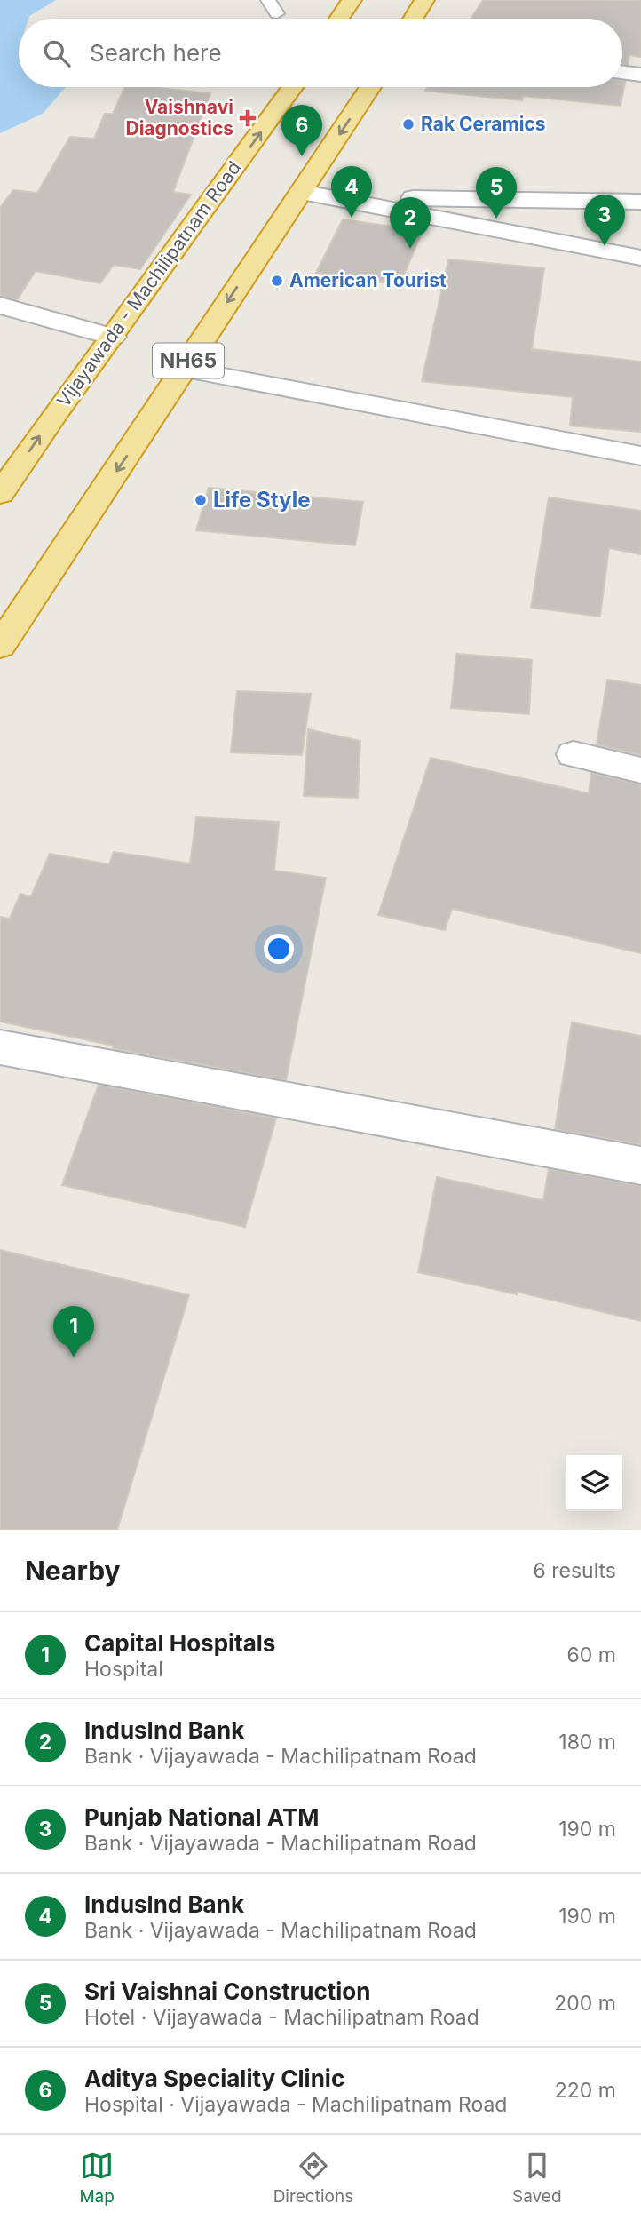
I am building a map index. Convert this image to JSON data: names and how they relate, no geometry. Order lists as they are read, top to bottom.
{
  "streets": {
    "highway": ["Vijayawada - Machilipatnam Road", "NH65"]
  },
  "places": {
    "health": ["Vaishnavi Diagnostics"],
    "other": ["Rak Ceramics", "American Tourist", "Life Style"]
  },
  "page": {
    "search": "Search here",
    "pins": [
      "6",
      "4",
      "5",
      "3",
      "2",
      "1"
    ],
    "heading": ["Nearby", "6 results"],
    "list": [
      {
        "mark": "1",
        "name": "Capital Hospitals",
        "note": "Hospital",
        "value": "60 m"
      },
      {
        "mark": "2",
        "name": "IndusInd Bank",
        "note": "Bank · Vijayawada - Machilipatnam Road",
        "value": "180 m"
      },
      {
        "mark": "3",
        "name": "Punjab National ATM",
        "note": "Bank · Vijayawada - Machilipatnam Road",
        "value": "190 m"
      },
      {
        "mark": "4",
        "name": "Induslnd Bank",
        "note": "Bank · Vijayawada - Machilipatnam Road",
        "value": "190 m"
      },
      {
        "mark": "5",
        "name": "Sri Vaishnai Construction",
        "note": "Hotel · Vijayawada - Machilipatnam Road",
        "value": "200 m"
      },
      {
        "mark": "6",
        "name": "Aditya Speciality Clinic",
        "note": "Hospital · Vijayawada - Machilipatnam Road",
        "value": "220 m"
      }
    ],
    "nav": ["Map", "Directions", "Saved"]
  }
}
